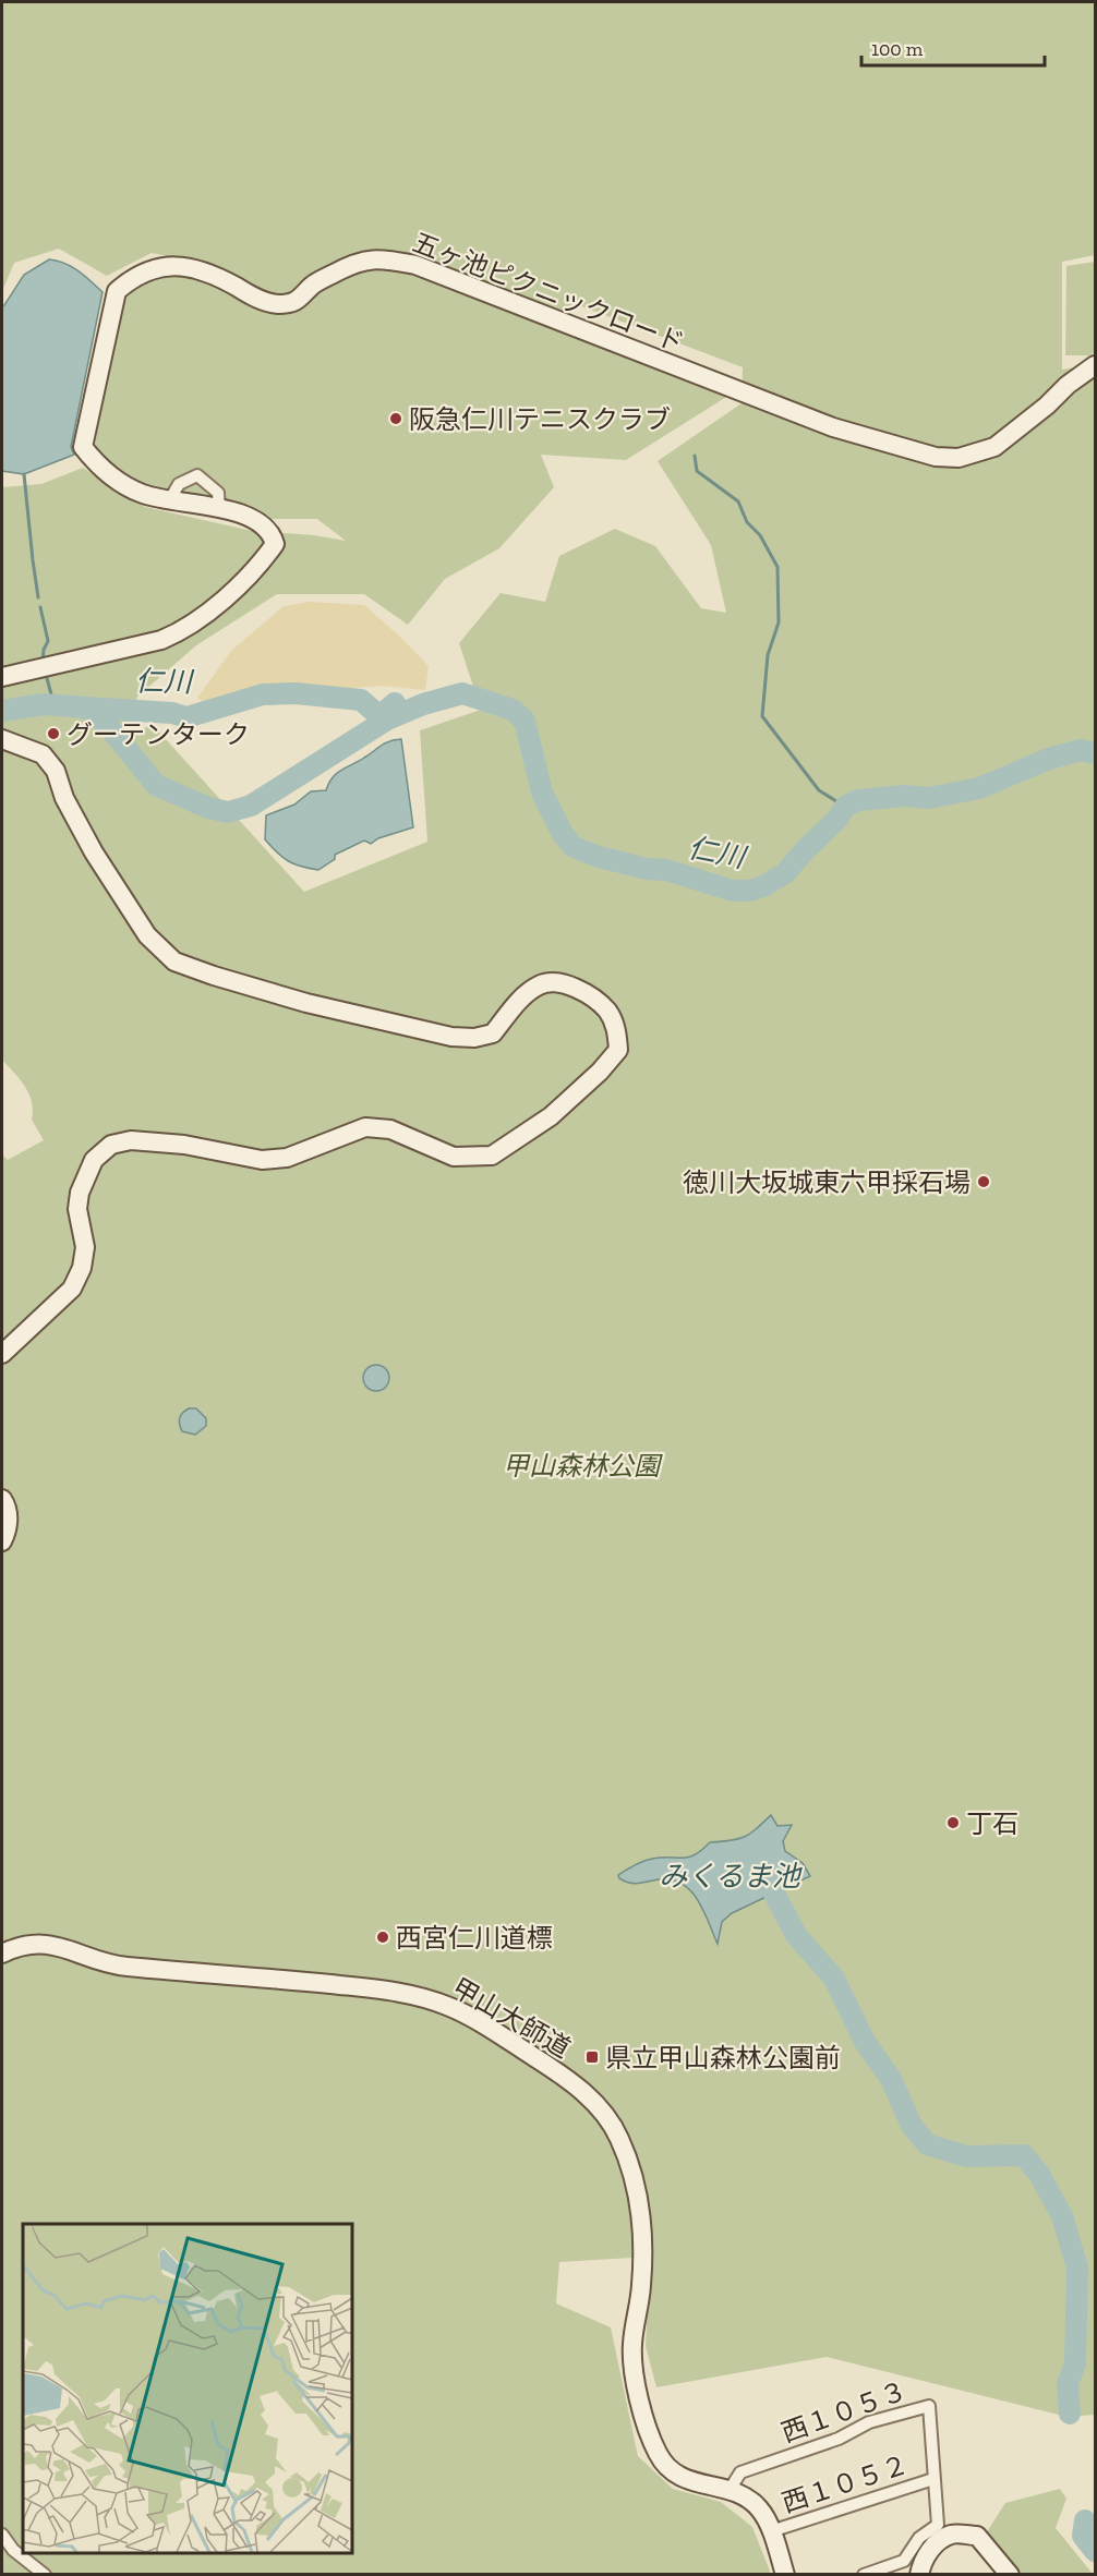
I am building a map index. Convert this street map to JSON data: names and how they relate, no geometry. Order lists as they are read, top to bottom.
{
  "streets": {
    "street": [
      "五ヶ池ピクニックロード",
      "甲山大師道",
      "西１０５３",
      "西１０５２"
    ]
  },
  "crossings": [
    ["甲山大師道", "西１０５３"],
    ["甲山大師道", "西１０５２"],
    ["西１０５３", "西１０５２"]
  ],
  "water": ["仁川", "みくるま池"],
  "parks": ["甲山森林公園"],
  "places": {
    "other": [
      "阪急仁川テニスクラブ",
      "グーテンターク",
      "徳川大坂城東六甲採石場",
      "丁石",
      "西宮仁川道標"
    ],
    "transit": ["県立甲山森林公園前"]
  },
  "scale_bar": "100 m"
}
